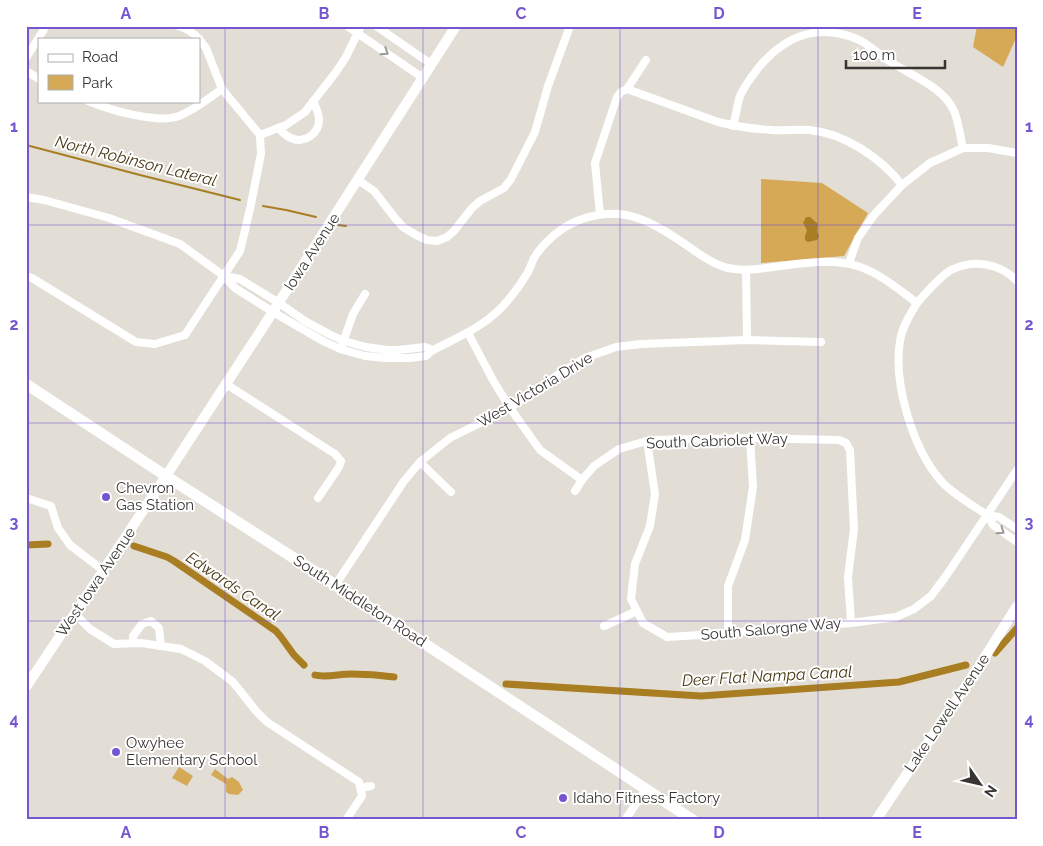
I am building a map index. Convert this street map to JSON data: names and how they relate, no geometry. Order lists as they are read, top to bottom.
{
  "streets": {
    "main road": ["South Middleton Road"],
    "street": [
      "Iowa Avenue",
      "West Victoria Drive",
      "South Cabriolet Way",
      "West Iowa Avenue",
      "South Salorgne Way",
      "Lake Lowell Avenue"
    ]
  },
  "crossings": [
    ["Iowa Avenue", "West Iowa Avenue"],
    ["Iowa Avenue", "South Middleton Road"],
    ["West Victoria Drive", "South Middleton Road"],
    ["South Cabriolet Way", "South Salorgne Way"],
    ["West Iowa Avenue", "South Middleton Road"]
  ],
  "water": ["North Robinson Lateral", "Edwards Canal", "Deer Flat Nampa Canal"],
  "places": ["Chevron Gas Station", "Owyhee Elementary School", "Idaho Fitness Factory"],
  "legend": ["Road", "Park"],
  "scale_bar": "100 m",
  "north": "bottom right",
  "grid": {
    "columns": [
      "A",
      "B",
      "C",
      "D",
      "E"
    ],
    "rows": [
      "1",
      "2",
      "3",
      "4"
    ]
  }
}
